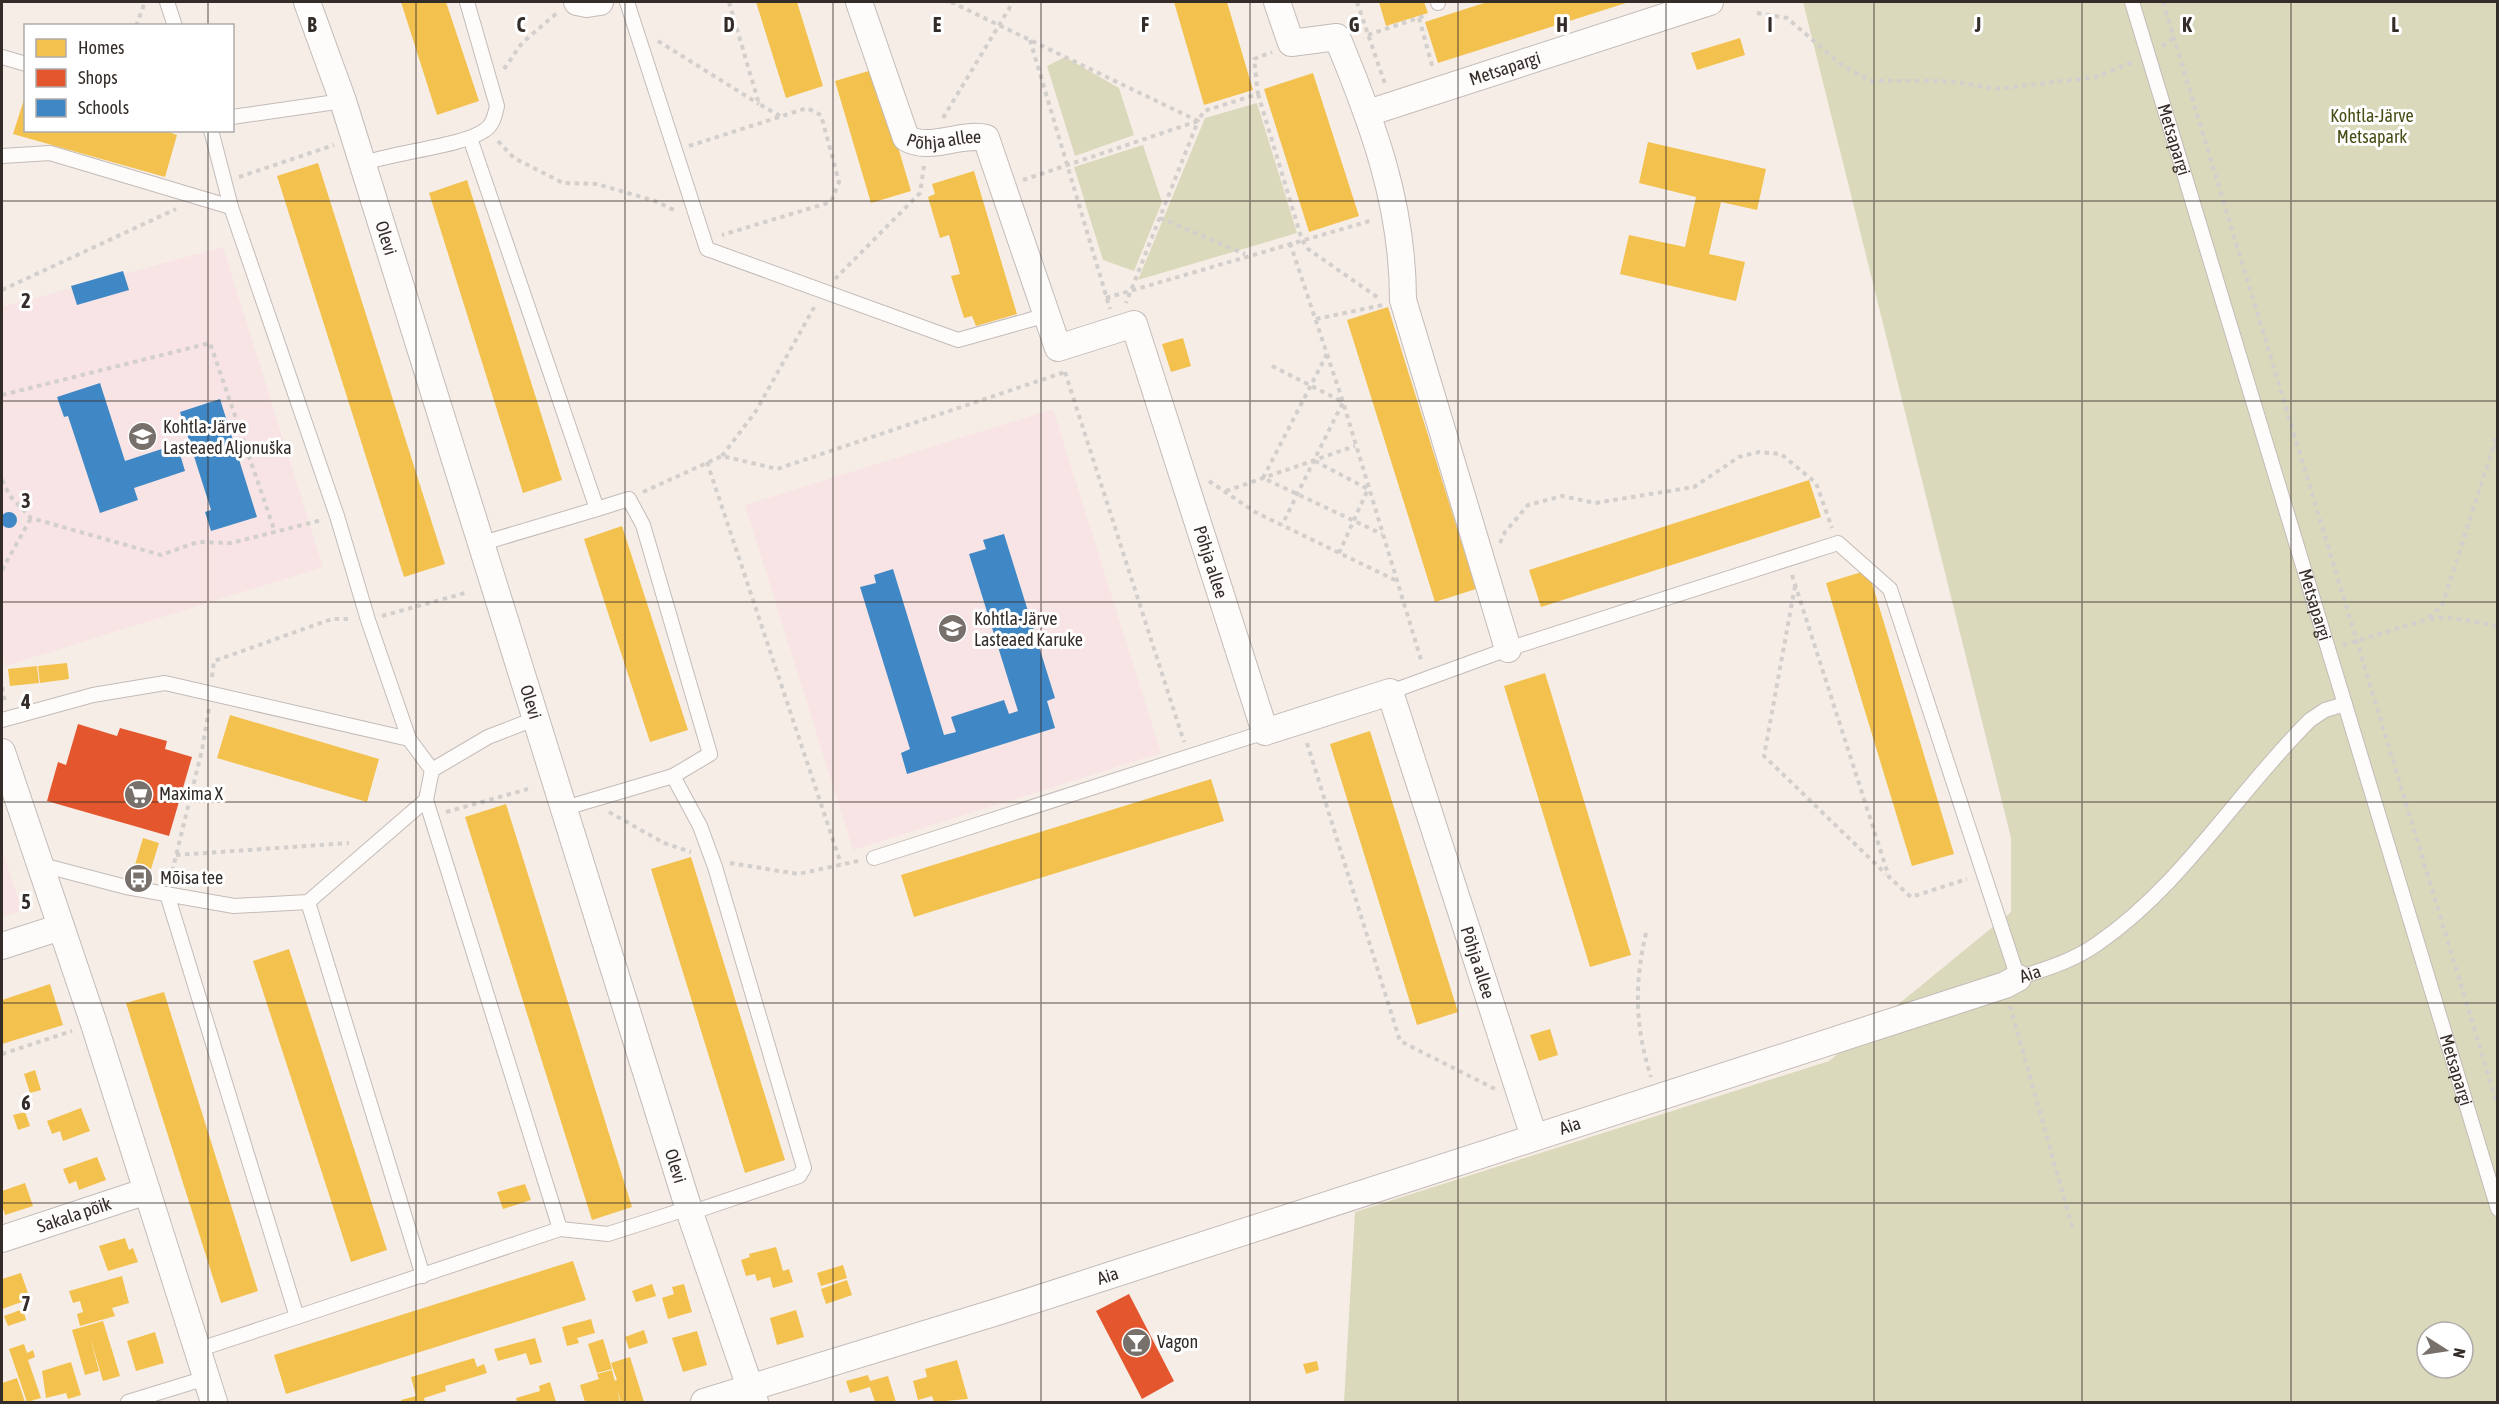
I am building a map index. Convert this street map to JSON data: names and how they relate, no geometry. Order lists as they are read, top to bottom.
{
  "streets": {
    "street": [
      "Metsapargi",
      "Põhja allee",
      "Olevi",
      "Aia",
      "Sakala põik"
    ]
  },
  "crossings": [
    ["Metsapargi", "Aia"],
    ["Põhja allee", "Aia"],
    ["Olevi", "Aia"]
  ],
  "parks": ["Kohtla-Järve Metsapark"],
  "places": {
    "school or university": ["Kohtla-Järve Lasteaed Aljonuška", "Kohtla-Järve Lasteaed Karuke"],
    "supermarket": ["Maxima X"],
    "bus stop": ["Mõisa tee"],
    "bar": ["Vagon"]
  },
  "legend": ["Homes", "Shops", "Schools"],
  "north": "right",
  "grid": {
    "columns": [
      "B",
      "C",
      "D",
      "E",
      "F",
      "G",
      "H",
      "I",
      "J",
      "K",
      "L"
    ],
    "rows": [
      "2",
      "3",
      "4",
      "5",
      "6",
      "7"
    ]
  }
}
